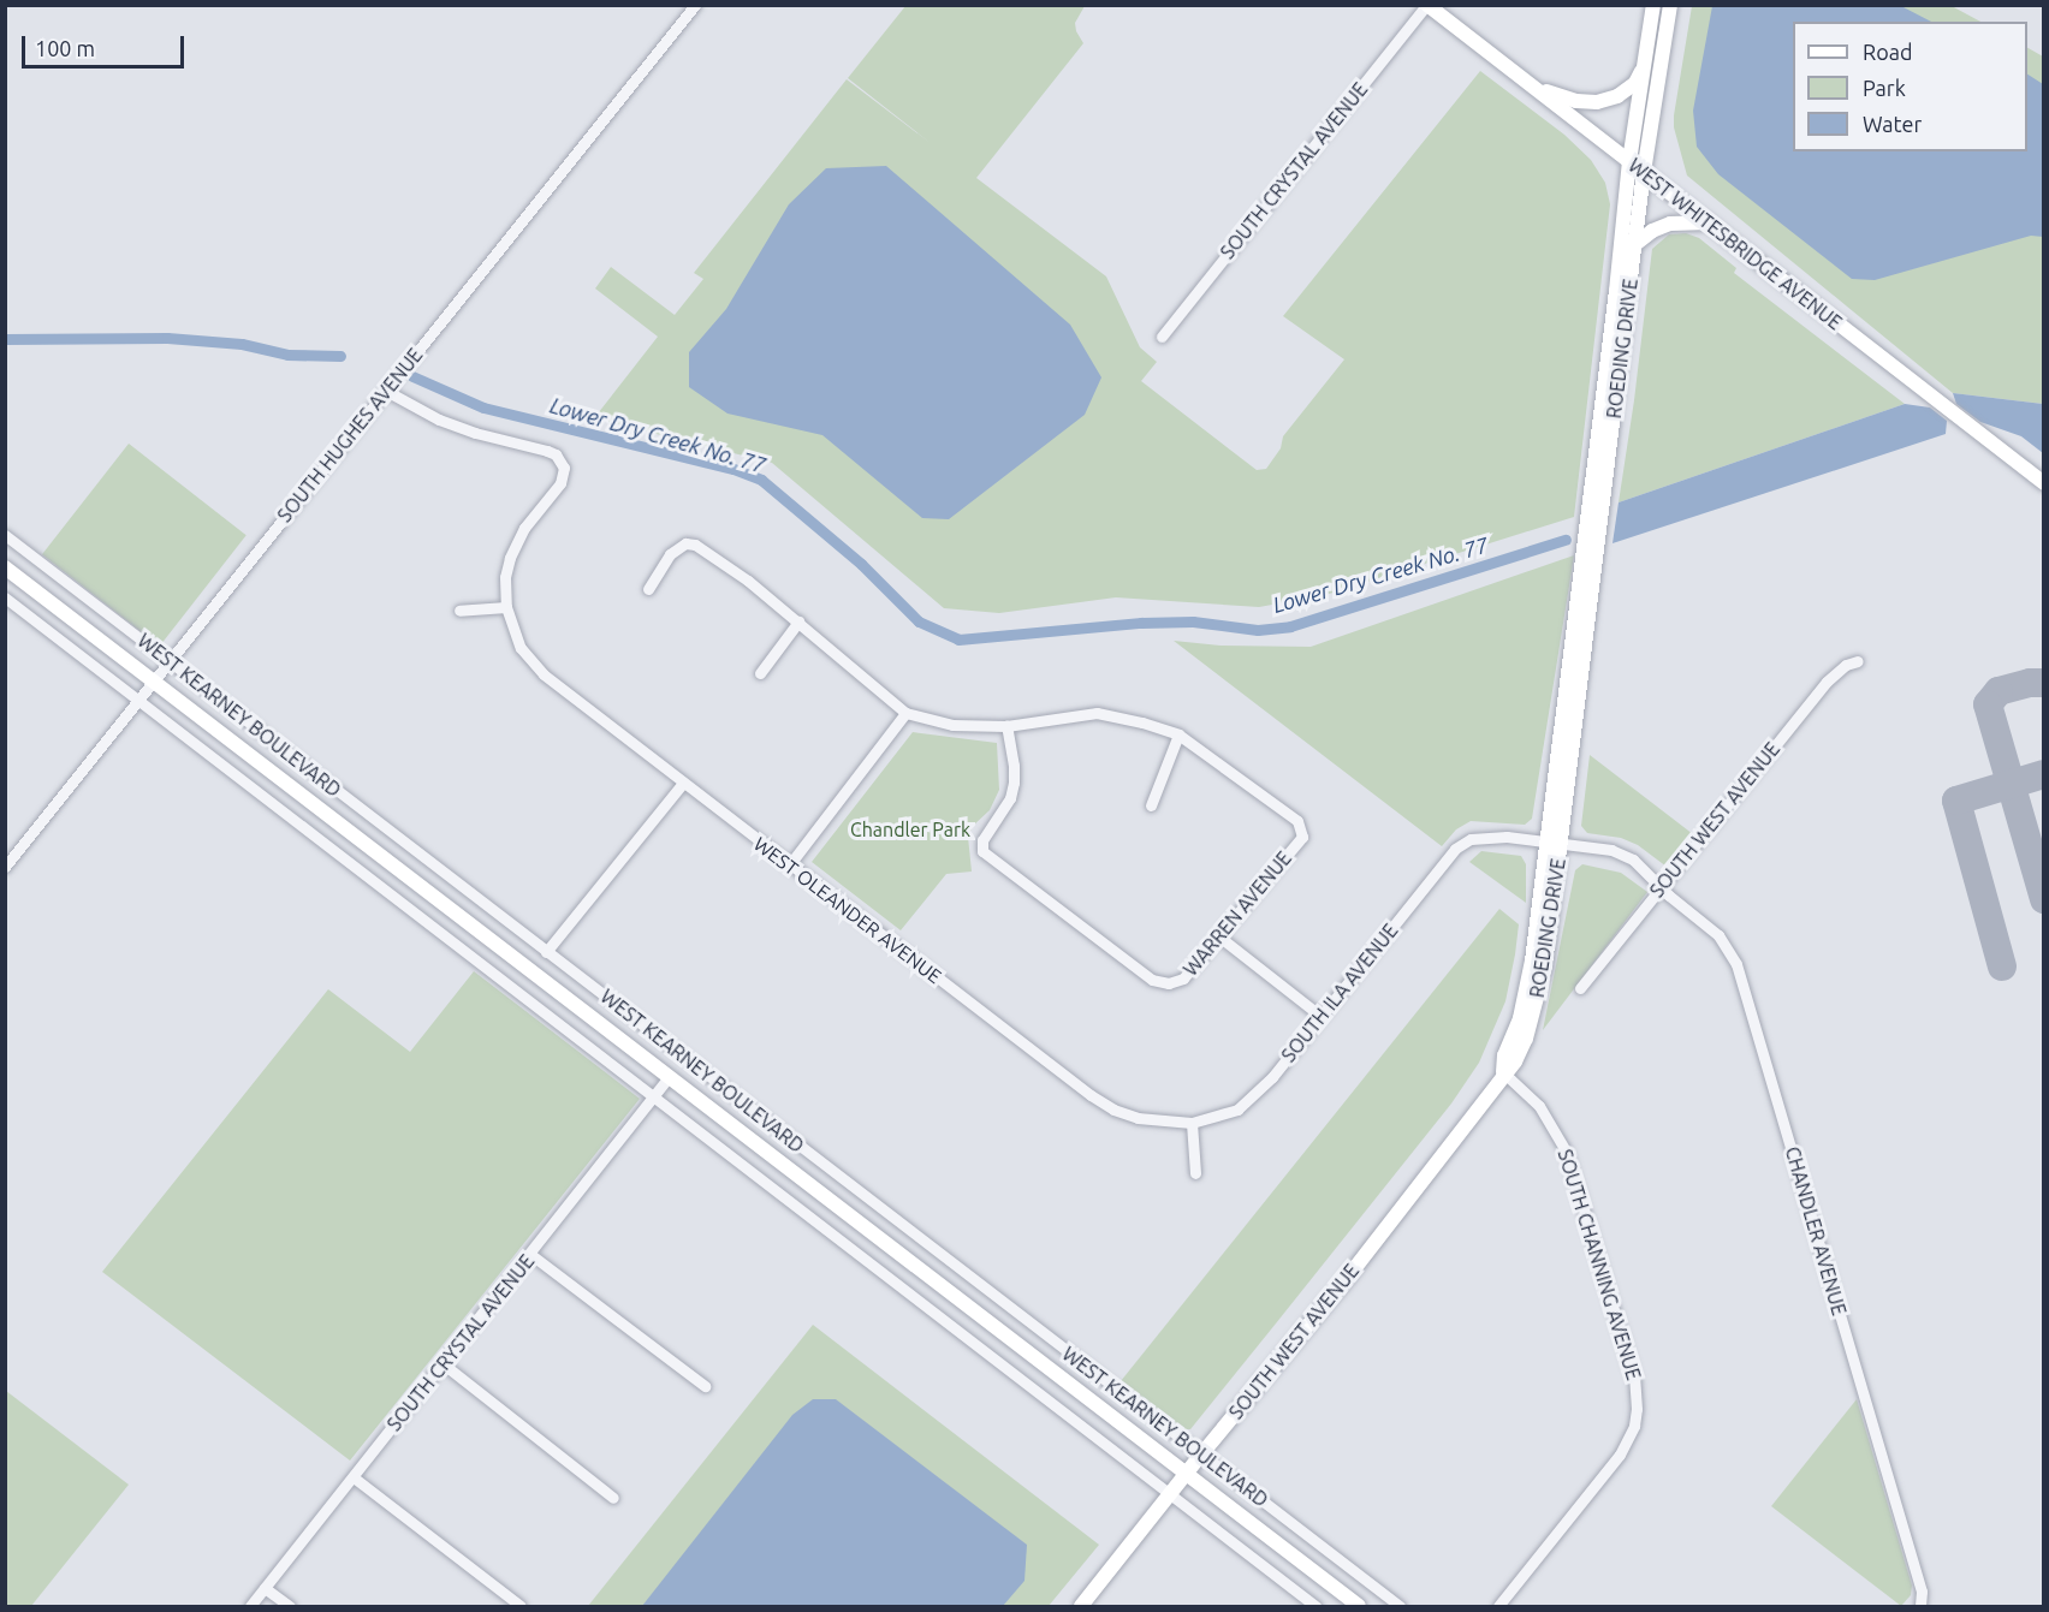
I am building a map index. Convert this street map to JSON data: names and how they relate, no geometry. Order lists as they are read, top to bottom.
{
  "streets": {
    "main road": [
      "WEST WHITESBRIDGE AVENUE",
      "ROEDING DRIVE",
      "WEST KEARNEY BOULEVARD",
      "SOUTH WEST AVENUE"
    ],
    "street": [
      "SOUTH CRYSTAL AVENUE",
      "SOUTH HUGHES AVENUE",
      "WEST OLEANDER AVENUE",
      "WARREN AVENUE",
      "SOUTH ILA AVENUE",
      "CHANDLER AVENUE",
      "SOUTH CHANNING AVENUE"
    ]
  },
  "crossings": [
    ["SOUTH CRYSTAL AVENUE", "WEST WHITESBRIDGE AVENUE"],
    ["SOUTH CRYSTAL AVENUE", "WEST KEARNEY BOULEVARD"],
    ["WEST WHITESBRIDGE AVENUE", "ROEDING DRIVE"],
    ["ROEDING DRIVE", "SOUTH WEST AVENUE"],
    ["ROEDING DRIVE", "CHANDLER AVENUE"],
    ["ROEDING DRIVE", "SOUTH CHANNING AVENUE"],
    ["SOUTH HUGHES AVENUE", "WEST KEARNEY BOULEVARD"],
    ["SOUTH HUGHES AVENUE", "WEST OLEANDER AVENUE"],
    ["WEST KEARNEY BOULEVARD", "SOUTH WEST AVENUE"],
    ["SOUTH WEST AVENUE", "CHANDLER AVENUE"],
    ["SOUTH WEST AVENUE", "SOUTH CHANNING AVENUE"],
    ["WEST OLEANDER AVENUE", "SOUTH ILA AVENUE"],
    ["SOUTH ILA AVENUE", "CHANDLER AVENUE"]
  ],
  "water": ["Lower Dry Creek No. 77"],
  "parks": ["Chandler Park"],
  "legend": ["Road", "Park", "Water"],
  "scale_bar": "100 m"
}
